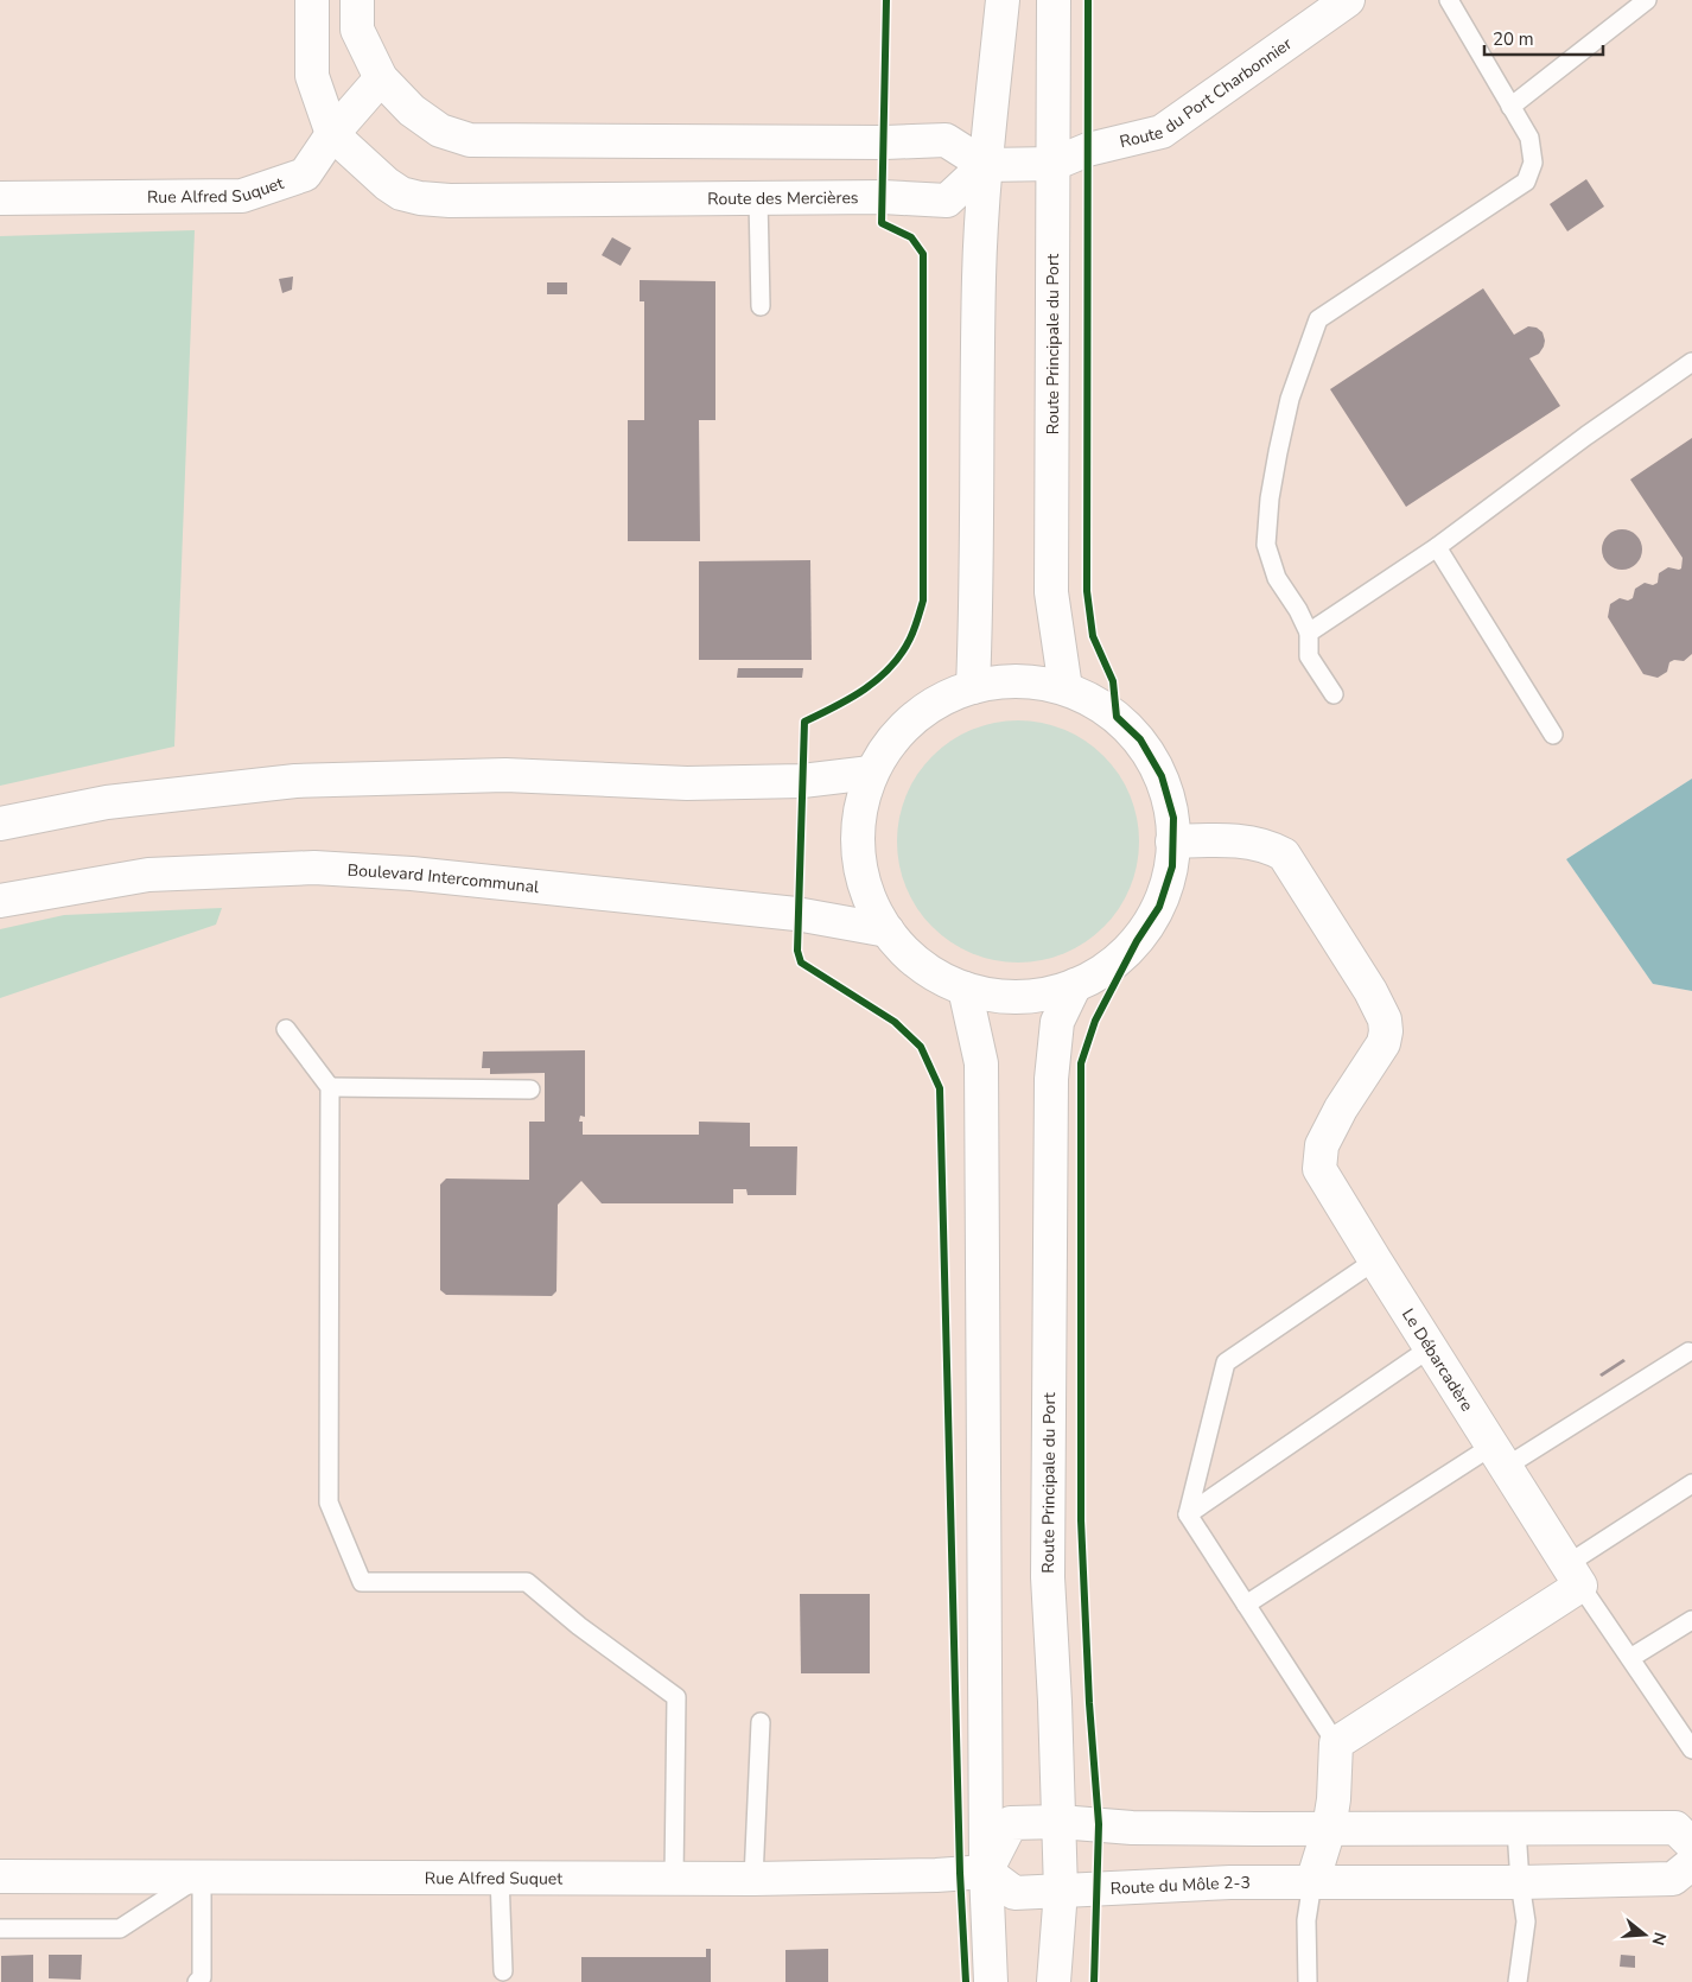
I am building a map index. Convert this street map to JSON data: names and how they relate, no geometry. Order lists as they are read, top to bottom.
{
  "streets": {
    "street": [
      "Route du Port Charbonnier",
      "Rue Alfred Suquet",
      "Route des Mercières",
      "Route Principale du Port",
      "Boulevard Intercommunal",
      "Le Débarcadère",
      "Route du Môle 2-3"
    ]
  },
  "crossings": [
    ["Route du Port Charbonnier", "Route Principale du Port"],
    ["Rue Alfred Suquet", "Route des Mercières"],
    ["Rue Alfred Suquet", "Route du Môle 2-3"],
    ["Route Principale du Port", "Route du Môle 2-3"]
  ],
  "scale_bar": "20 m",
  "north": "right"
}
